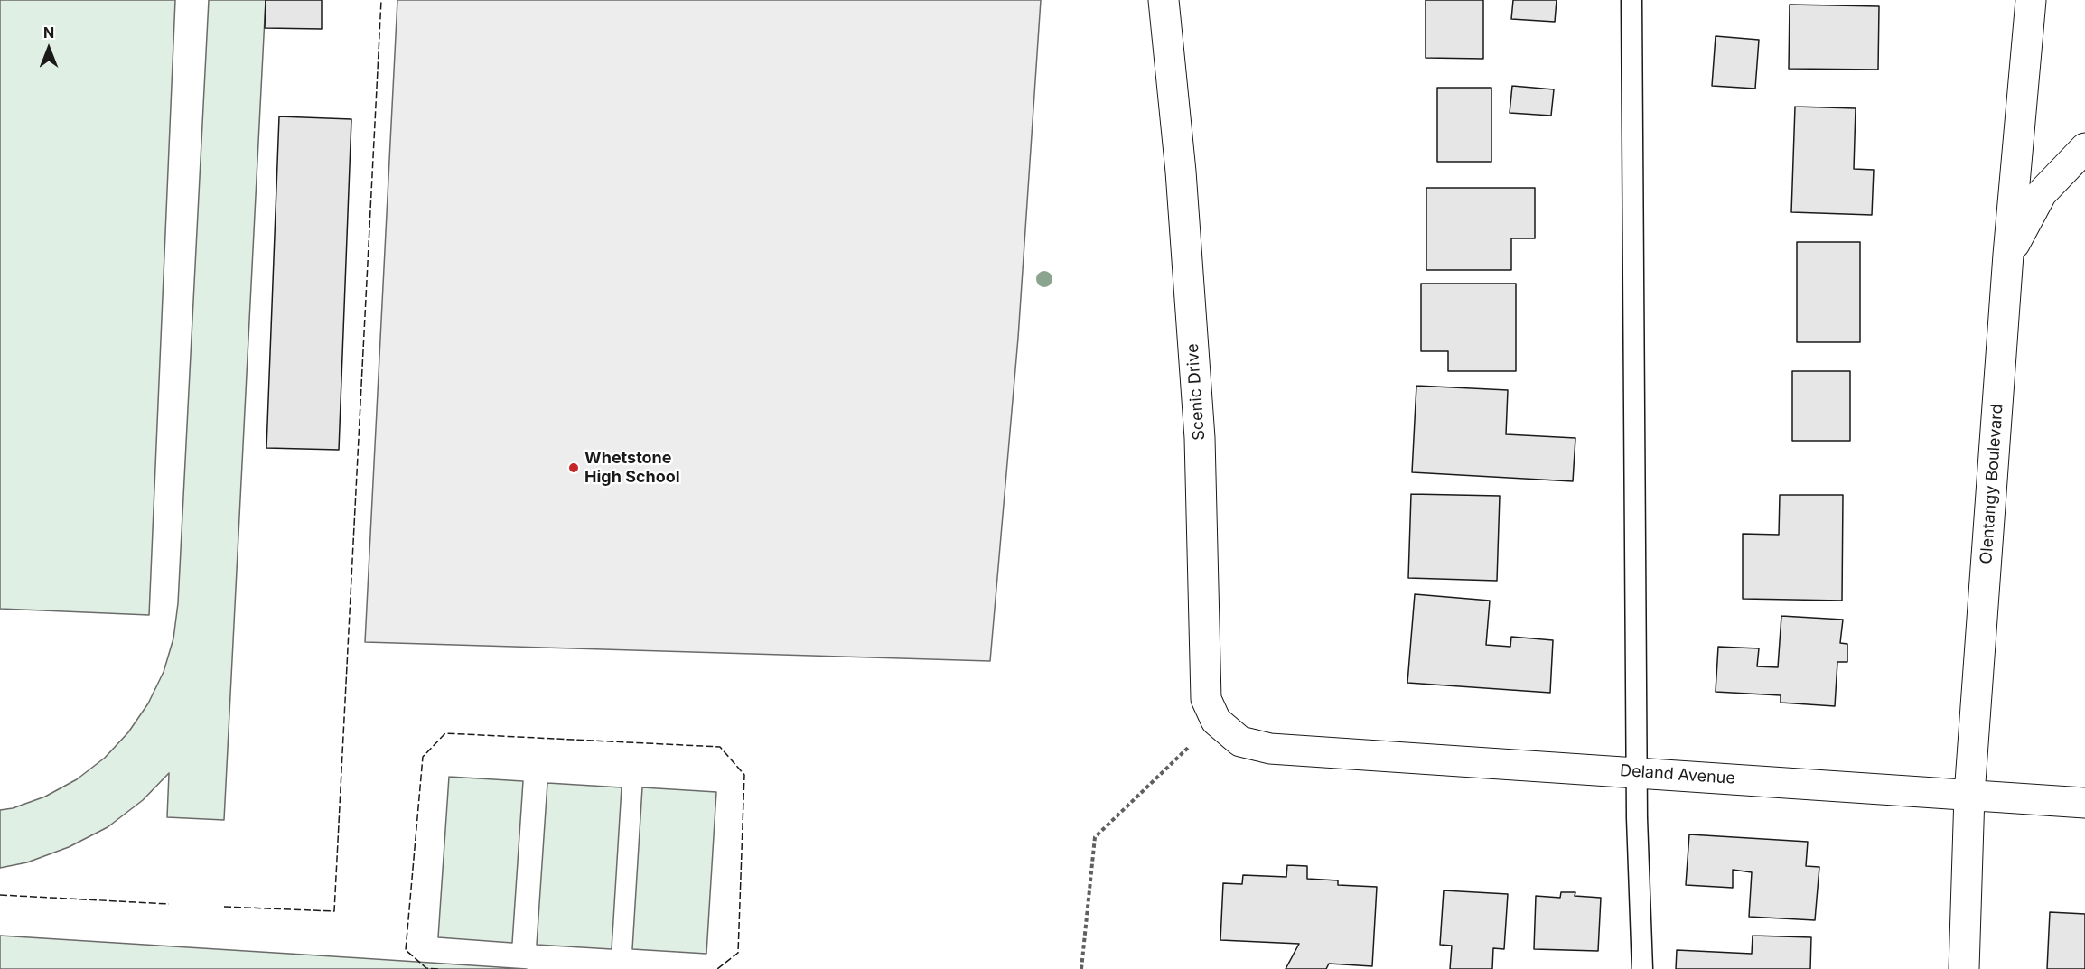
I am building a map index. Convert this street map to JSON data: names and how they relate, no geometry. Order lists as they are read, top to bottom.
{
  "streets": {
    "street": ["Scenic Drive", "Olentangy Boulevard", "Deland Avenue"]
  },
  "crossings": [
    ["Scenic Drive", "Deland Avenue"],
    ["Olentangy Boulevard", "Deland Avenue"]
  ],
  "places": ["Whetstone High School"],
  "north": "top"
}
